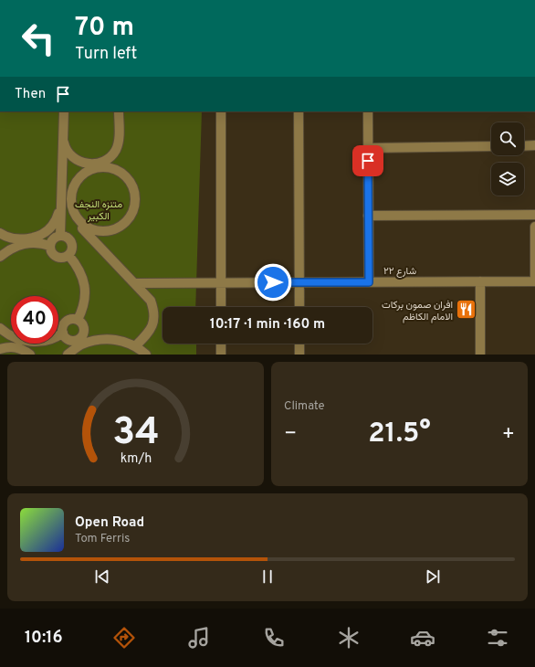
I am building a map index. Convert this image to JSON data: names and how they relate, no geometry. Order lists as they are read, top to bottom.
{
  "streets": {
    "street": ["شارع ٢٢"]
  },
  "parks": ["متنزه النجف الكبير"],
  "places": {
    "restaurant": ["افران صمون بركات الامام الكاظم"]
  },
  "page": {
    "turn": ["70 m", "Turn left"],
    "then": "Then",
    "limit": "40",
    "trip": "10:17 · 1 min · 160 m",
    "tile": "Climate",
    "heat": ["−", "21.5°", "+"],
    "song": ["Open Road", "Tom Ferris"],
    "tabs": "10:16",
    "gauge": ["34", "km/h"]
  }
}
